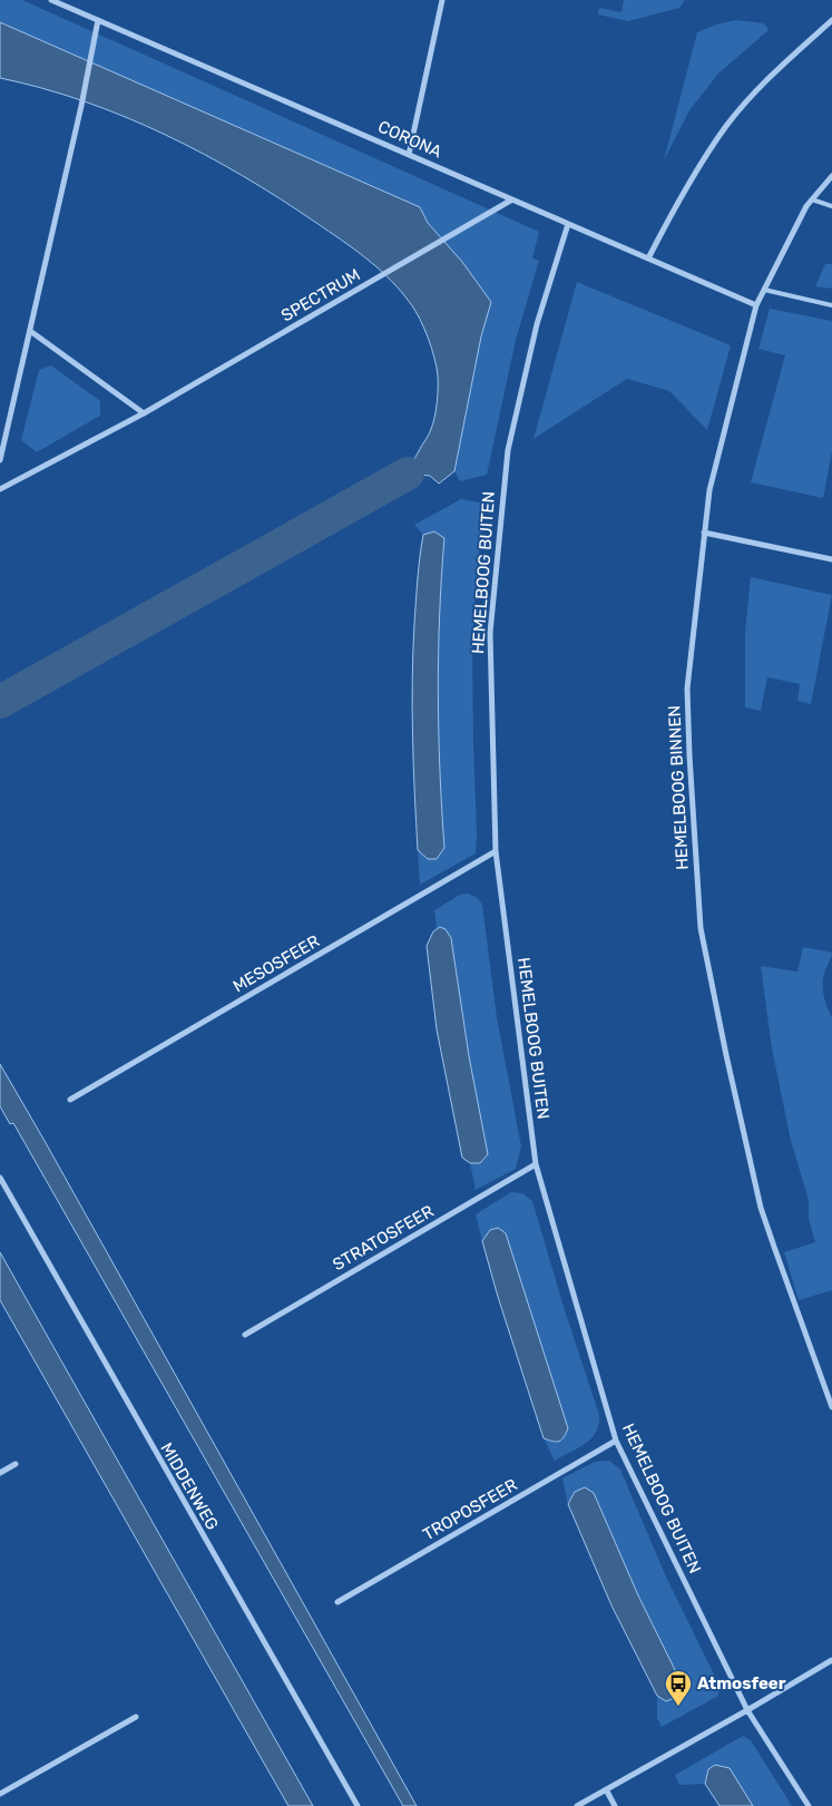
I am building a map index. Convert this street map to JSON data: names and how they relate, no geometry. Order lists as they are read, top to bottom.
{
  "streets": {
    "street": [
      "CORONA",
      "SPECTRUM",
      "HEMELBOOG BUITEN",
      "HEMELBOOG BINNEN",
      "MESOSFEER",
      "STRATOSFEER",
      "MIDDENWEG",
      "TROPOSFEER"
    ]
  },
  "crossings": [
    ["CORONA", "SPECTRUM"],
    ["CORONA", "HEMELBOOG BUITEN"],
    ["CORONA", "HEMELBOOG BINNEN"],
    ["HEMELBOOG BUITEN", "MESOSFEER"],
    ["HEMELBOOG BUITEN", "STRATOSFEER"],
    ["HEMELBOOG BUITEN", "TROPOSFEER"]
  ],
  "places": {
    "bus stop": ["Atmosfeer"]
  }
}
